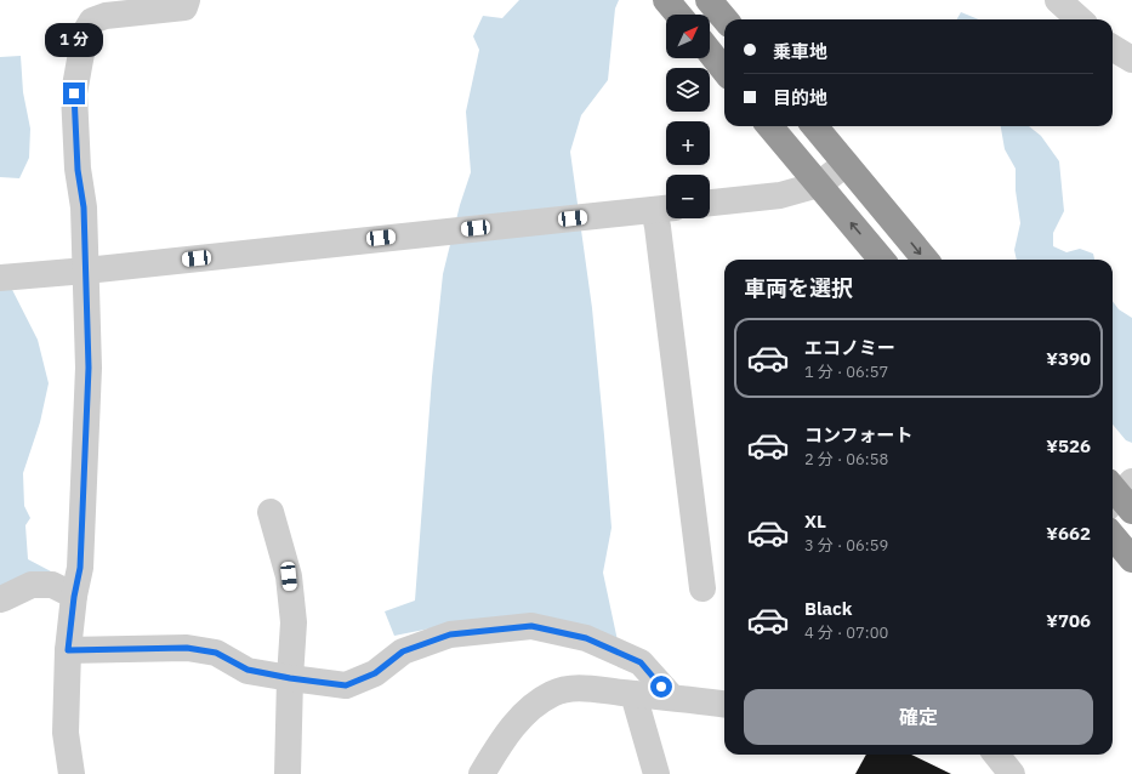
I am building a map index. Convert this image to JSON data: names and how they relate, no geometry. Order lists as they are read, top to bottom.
{
  "north": "top right",
  "page": {
    "map_buttons": ["+", "−"],
    "banner": ["乗車地", "目的地"],
    "bubble": "1 分",
    "heading": "車両を選択",
    "list": [
      {
        "name": "エコノミー",
        "note": "1 分 · 06:57",
        "value": "¥390"
      },
      {
        "name": "コンフォート",
        "note": "2 分 · 06:58",
        "value": "¥526"
      },
      {
        "name": "XL",
        "note": "3 分 · 06:59",
        "value": "¥662"
      },
      {
        "name": "Black",
        "note": "4 分 · 07:00",
        "value": "¥706"
      }
    ],
    "buttons": "確定"
  }
}
